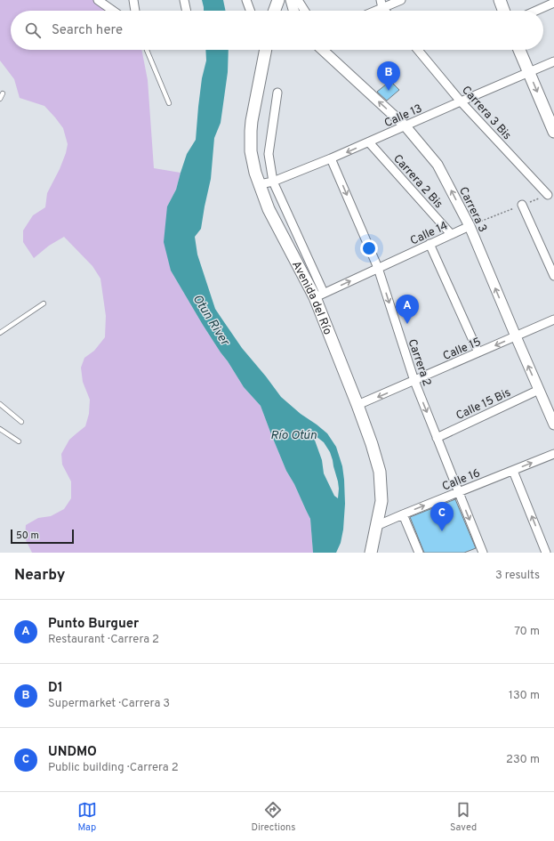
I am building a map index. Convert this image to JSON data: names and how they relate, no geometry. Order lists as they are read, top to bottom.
{
  "streets": {
    "main road": ["Avenida del Río"],
    "street": [
      "Carrera 3 Bis",
      "Calle 13",
      "Carrera 2 Bis",
      "Carrera 3",
      "Calle 14",
      "Calle 15",
      "Carrera 2",
      "Calle 15 Bis",
      "Calle 16"
    ]
  },
  "crossings": [
    ["Carrera 3 Bis", "Calle 13"],
    ["Calle 13", "Carrera 2 Bis"],
    ["Calle 13", "Carrera 3"],
    ["Calle 13", "Avenida del Río"],
    ["Calle 13", "Carrera 2"],
    ["Carrera 2 Bis", "Calle 14"],
    ["Carrera 3", "Calle 14"],
    ["Carrera 3", "Calle 15"],
    ["Carrera 3", "Calle 15 Bis"],
    ["Calle 14", "Avenida del Río"],
    ["Calle 14", "Carrera 2"],
    ["Avenida del Río", "Calle 15"],
    ["Avenida del Río", "Calle 16"],
    ["Calle 15", "Carrera 2"],
    ["Carrera 2", "Calle 15 Bis"],
    ["Carrera 2", "Calle 16"]
  ],
  "one_way": ["Calle 14", "Calle 15", "Calle 16"],
  "water": ["Otun River", "Río Otún"],
  "scale_bar": "50 m",
  "page": {
    "search": "Search here",
    "pins": ["B", "A", "C"],
    "scale": "50 m",
    "heading": ["Nearby", "3 results"],
    "list": [
      {
        "mark": "A",
        "name": "Punto Burguer",
        "note": "Restaurant · Carrera 2",
        "value": "70 m"
      },
      {
        "mark": "B",
        "name": "D1",
        "note": "Supermarket · Carrera 3",
        "value": "130 m"
      },
      {
        "mark": "C",
        "name": "UNDMO",
        "note": "Public building · Carrera 2",
        "value": "230 m"
      }
    ],
    "nav": ["Map", "Directions", "Saved"]
  }
}
